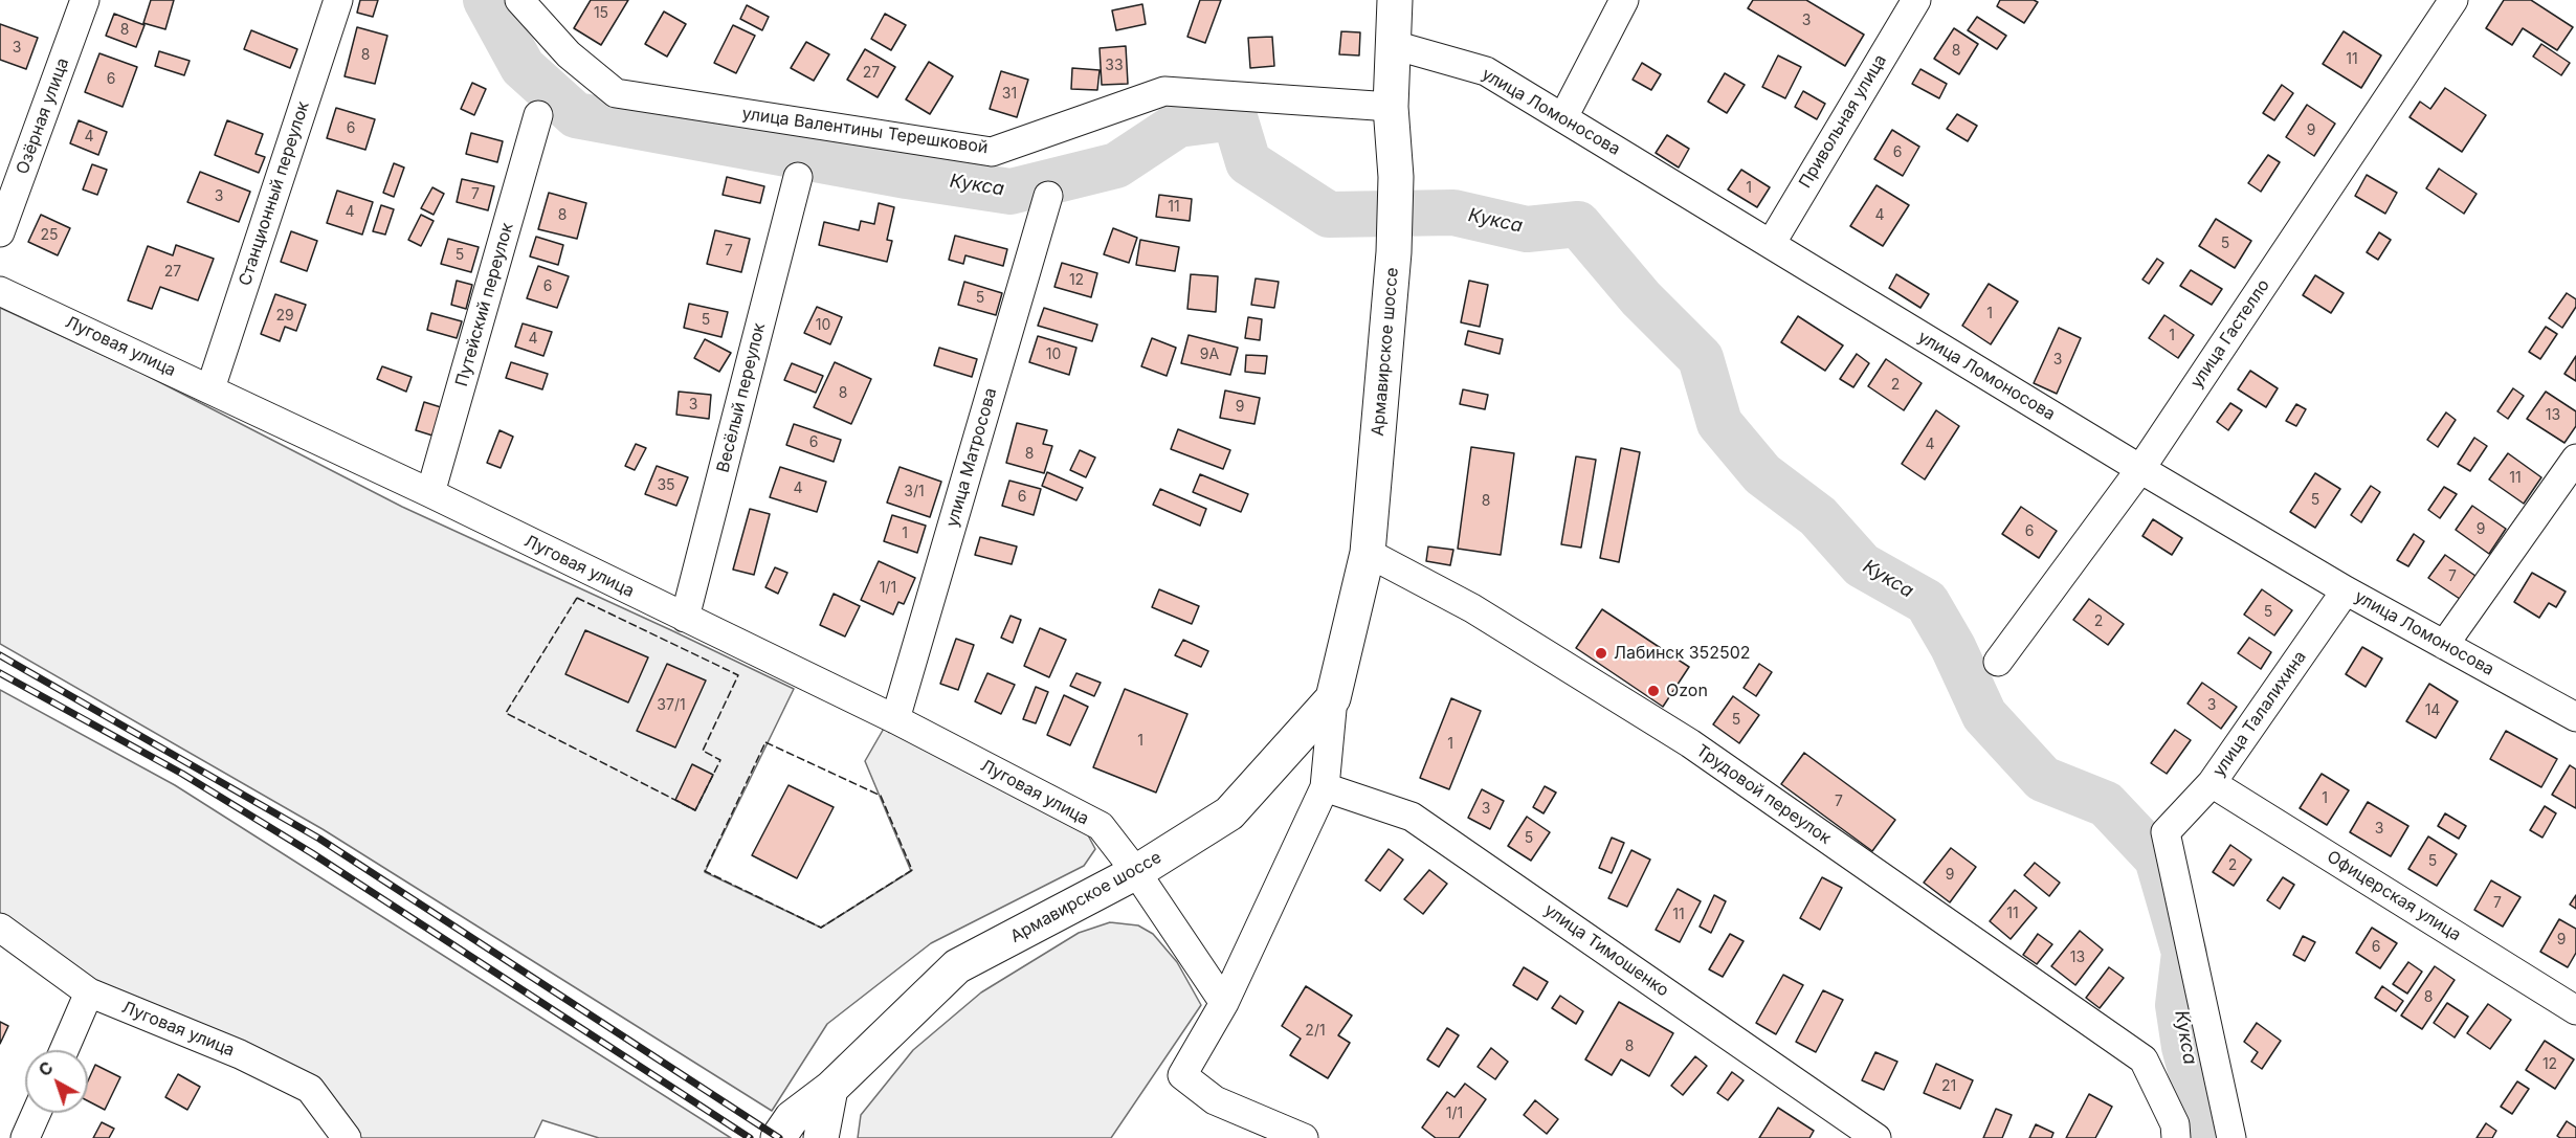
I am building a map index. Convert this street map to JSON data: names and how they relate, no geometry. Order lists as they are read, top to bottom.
{
  "streets": {
    "main road": ["Армавирское шоссе"],
    "street": [
      "улица Ломоносова",
      "Озёрная улица",
      "Привольная улица",
      "улица Валентины Терешковой",
      "Станционный переулок",
      "Путейский переулок",
      "улица Гастелло",
      "Луговая улица",
      "Весёлый переулок",
      "улица Матросова",
      "улица Талалихина",
      "Трудовой переулок",
      "Офицерская улица",
      "улица Тимошенко"
    ]
  },
  "crossings": [
    ["улица Ломоносова", "Привольная улица"],
    ["улица Ломоносова", "улица Гастелло"],
    ["улица Ломоносова", "Армавирское шоссе"],
    ["улица Ломоносова", "улица Талалихина"],
    ["улица Валентины Терешковой", "Армавирское шоссе"],
    ["Станционный переулок", "Луговая улица"],
    ["Путейский переулок", "Луговая улица"],
    ["Луговая улица", "Армавирское шоссе"],
    ["Луговая улица", "Весёлый переулок"],
    ["Луговая улица", "улица Матросова"],
    ["Армавирское шоссе", "Трудовой переулок"],
    ["Армавирское шоссе", "улица Тимошенко"],
    ["улица Талалихина", "Офицерская улица"]
  ],
  "water": ["Кукса"],
  "places": ["Лабинск 352502", "Ozon"],
  "house_numbers": [
    "15",
    "3",
    "8",
    "3",
    "8",
    "8",
    "11",
    "33",
    "27",
    "6",
    "31",
    "6",
    "9",
    "4",
    "6",
    "1",
    "7",
    "3",
    "11",
    "4",
    "8",
    "4",
    "25",
    "5",
    "7",
    "5",
    "27",
    "12",
    "6",
    "5",
    "1",
    "29",
    "5",
    "10",
    "1",
    "4",
    "10",
    "9А",
    "3",
    "2",
    "8",
    "3",
    "9",
    "13",
    "6",
    "4",
    "8",
    "11",
    "35",
    "4",
    "3/1",
    "6",
    "5",
    "8",
    "9",
    "6",
    "1",
    "7",
    "1/1",
    "5",
    "2",
    "37/1",
    "3",
    "14",
    "5",
    "1",
    "1",
    "1",
    "7",
    "3",
    "3",
    "5",
    "5",
    "2",
    "9",
    "7",
    "11",
    "11",
    "9",
    "6",
    "13",
    "8",
    "2/1",
    "8",
    "12",
    "21",
    "1/1"
  ],
  "north": "top left"
}
